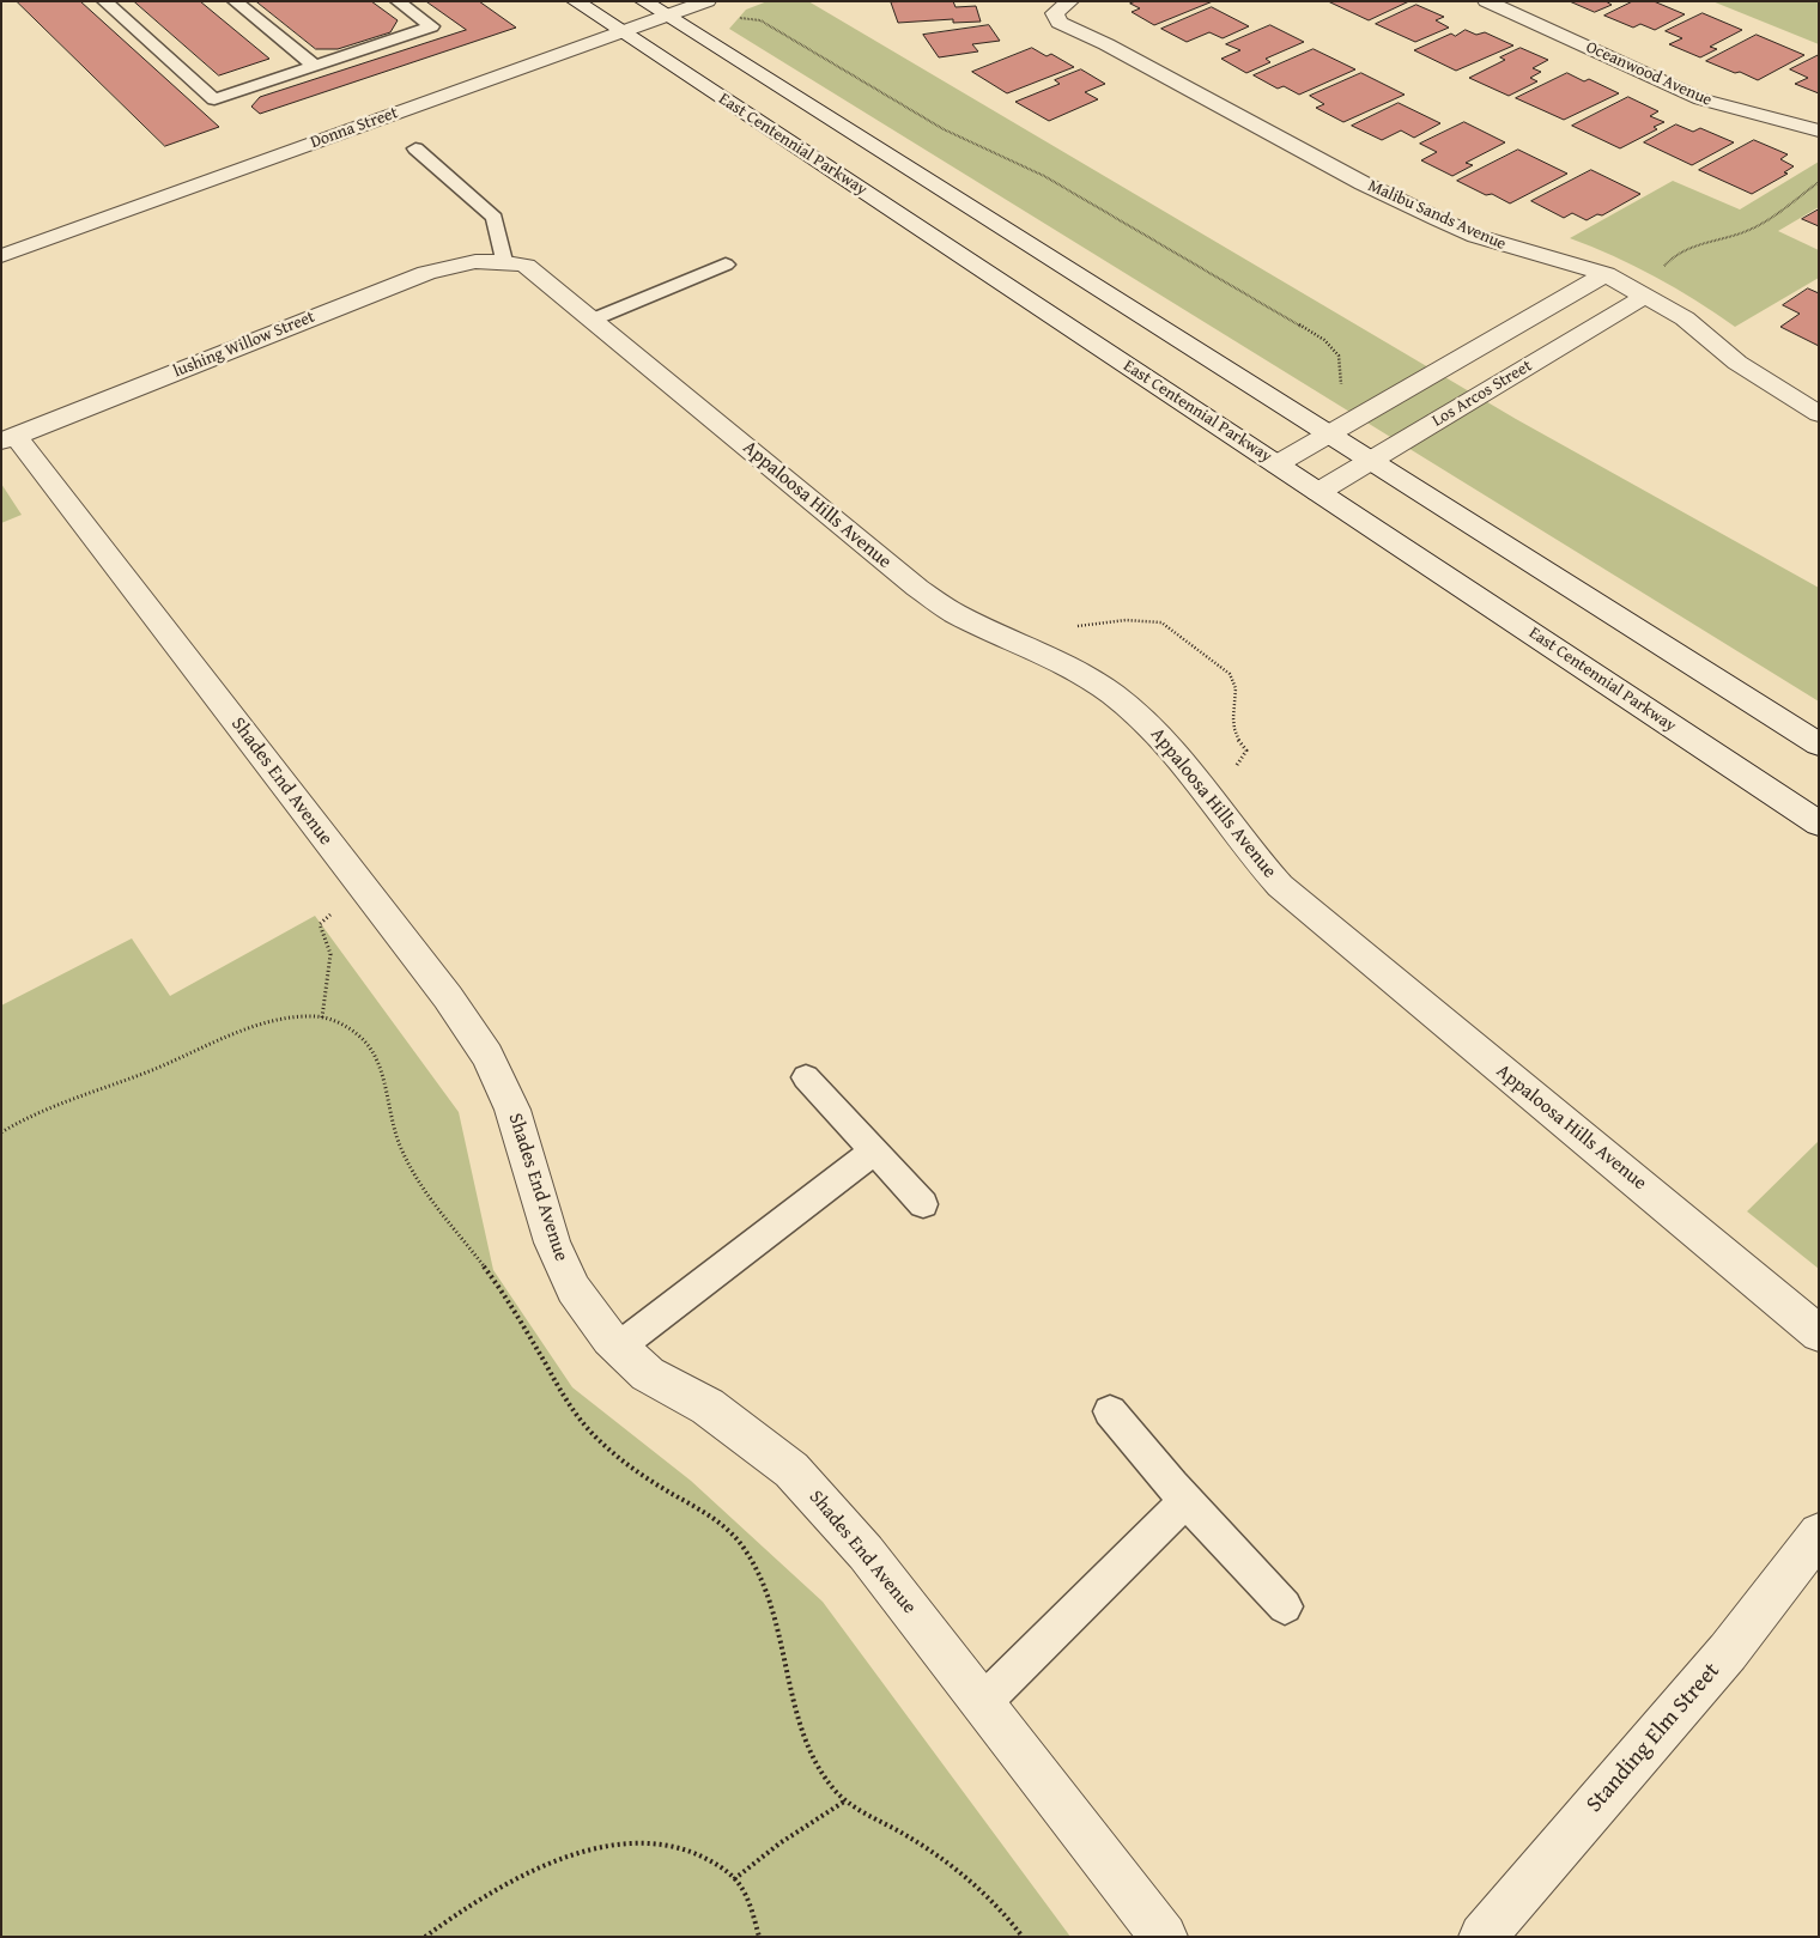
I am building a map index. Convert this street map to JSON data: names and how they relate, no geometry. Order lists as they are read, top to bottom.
{
  "streets": {
    "street": [
      "Oceanwood Avenue",
      "Donna Street",
      "East Centennial Parkway",
      "Malibu Sands Avenue",
      "lushing Willow Street",
      "Los Arcos Street",
      "Appaloosa Hills Avenue",
      "Shades End Avenue",
      "Standing Elm Street"
    ]
  },
  "crossings": [
    ["Donna Street", "East Centennial Parkway"],
    ["East Centennial Parkway", "Los Arcos Street"],
    ["Malibu Sands Avenue", "Los Arcos Street"],
    ["lushing Willow Street", "Appaloosa Hills Avenue"],
    ["lushing Willow Street", "Shades End Avenue"]
  ]
}
